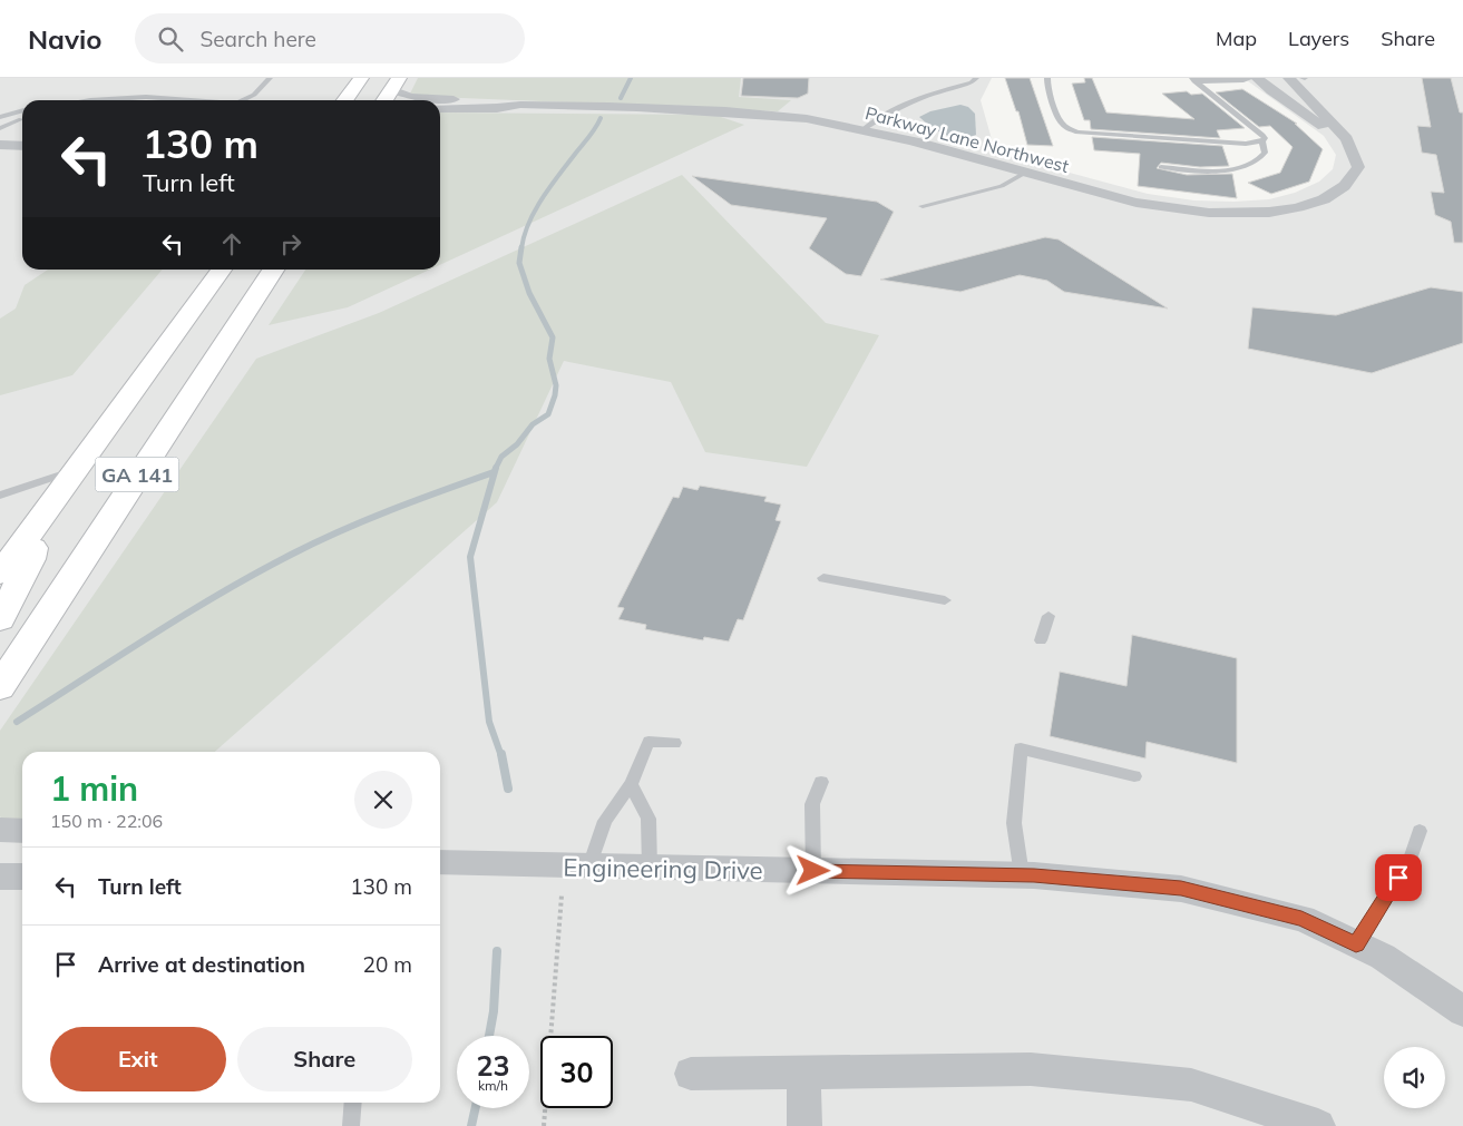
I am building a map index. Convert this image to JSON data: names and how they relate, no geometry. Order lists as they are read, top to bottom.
{
  "streets": {
    "highway": ["GA 141"],
    "street": ["Parkway Lane Northwest", "Engineering Drive"]
  },
  "page": {
    "header": "Navio",
    "search": "Search here",
    "nav": ["Map", "Layers", "Share"],
    "turn": ["130 m", "Turn left"],
    "heading": ["1 min", "150 m · 22:06"],
    "list": [
      {
        "name": "Turn left",
        "value": "130 m"
      },
      {
        "name": "Arrive at destination",
        "value": "20 m"
      }
    ],
    "buttons": ["Exit", "Share"],
    "speed": "23 km/h",
    "limit": "30"
  }
}
